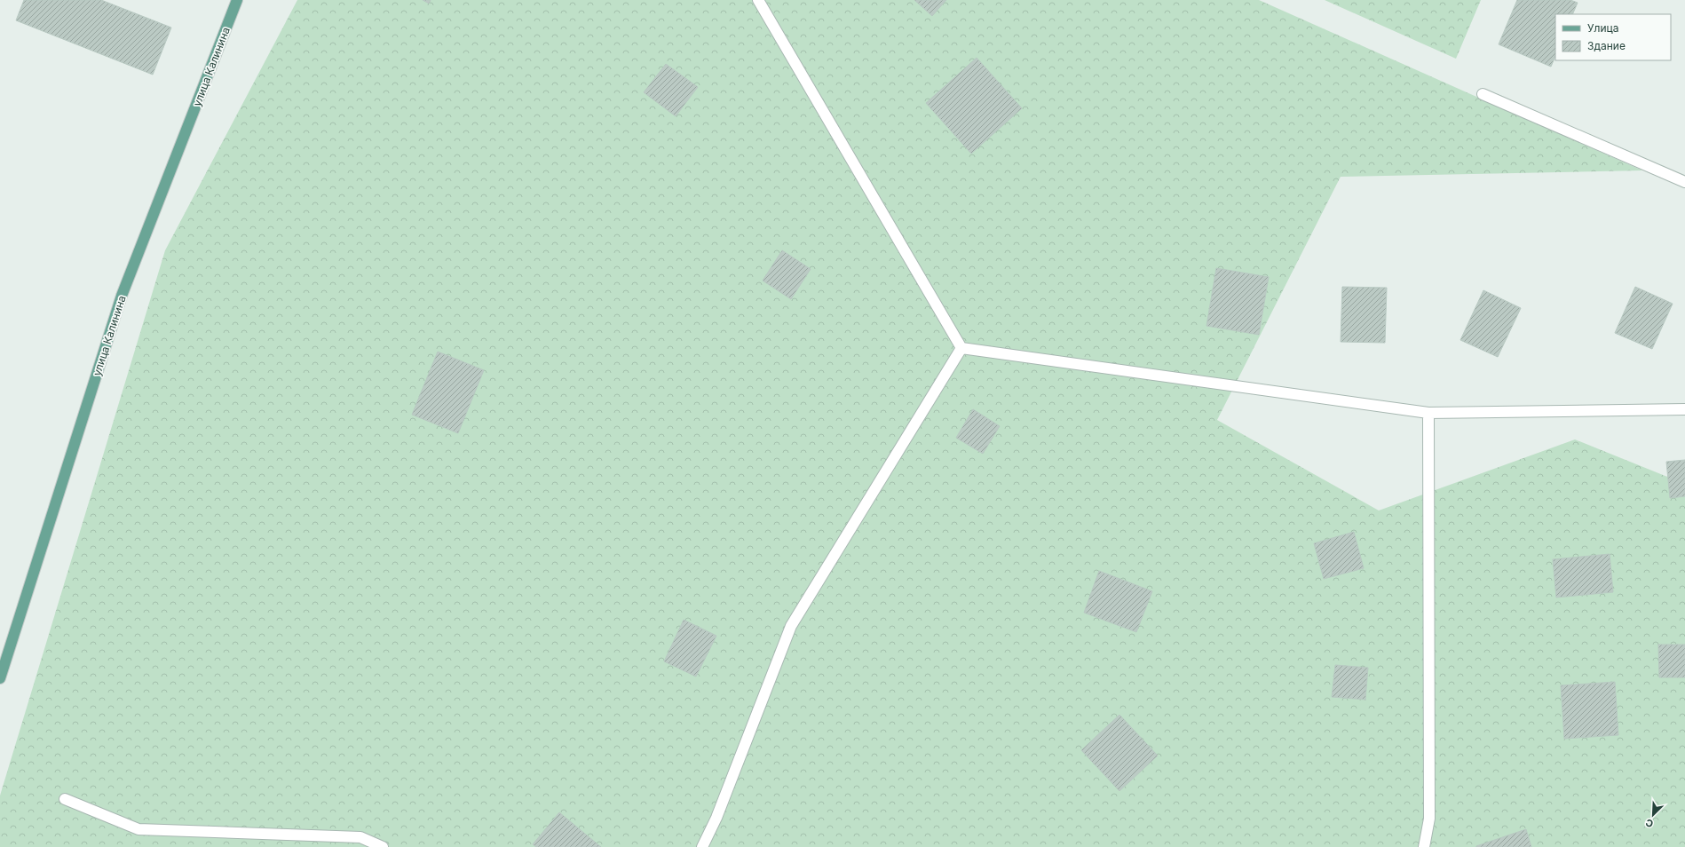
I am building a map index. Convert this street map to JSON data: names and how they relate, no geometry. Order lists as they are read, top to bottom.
{
  "streets": {
    "main road": ["улица Калинина"]
  },
  "legend": ["Улица", "Здание"],
  "north": "bottom left"
}
